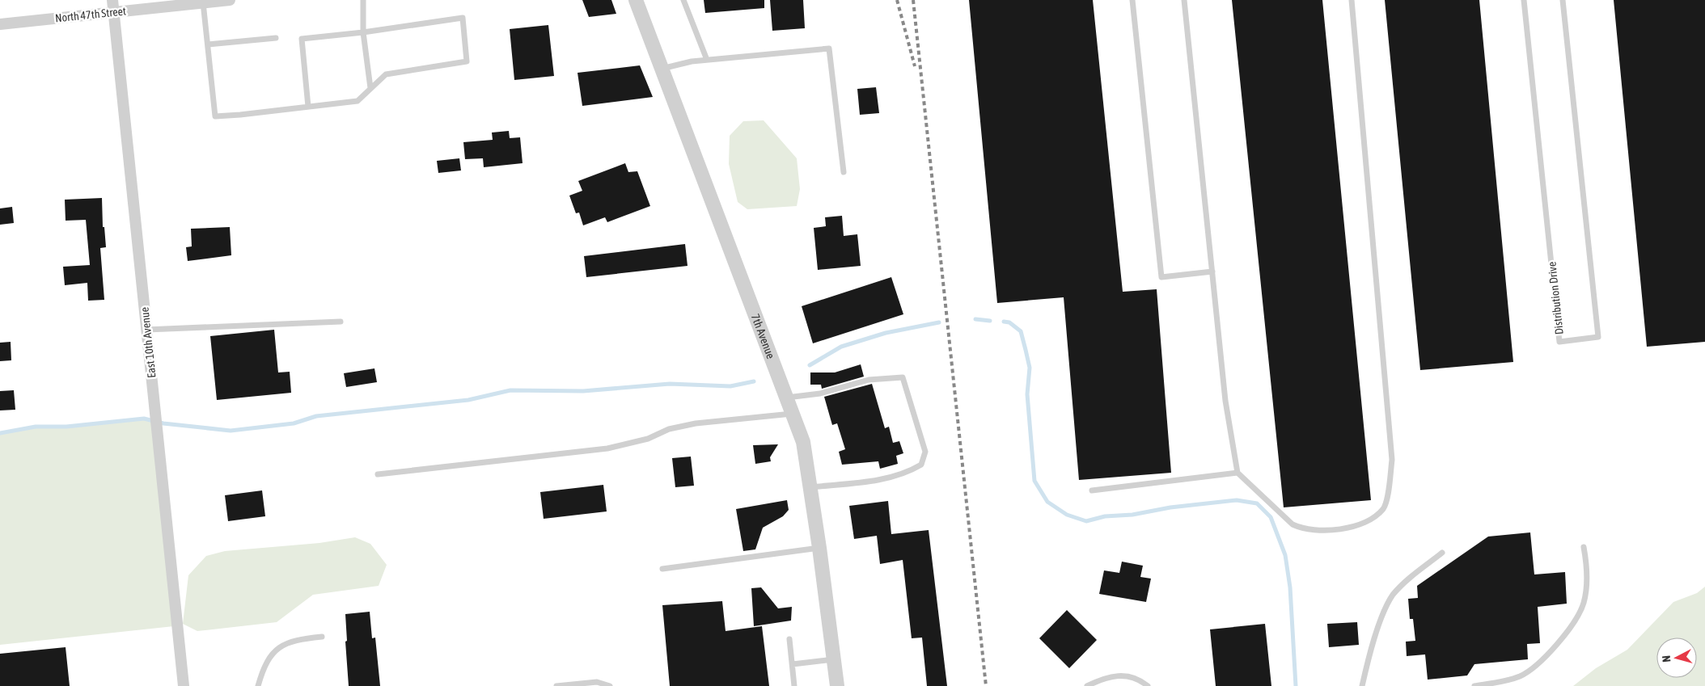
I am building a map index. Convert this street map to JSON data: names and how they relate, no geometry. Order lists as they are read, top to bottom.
{
  "streets": {
    "street": ["North 47th Street", "7th Avenue", "East 10th Avenue"],
    "lane": ["Distribution Drive"]
  },
  "crossings": [
    ["North 47th Street", "East 10th Avenue"]
  ],
  "north": "left"
}
